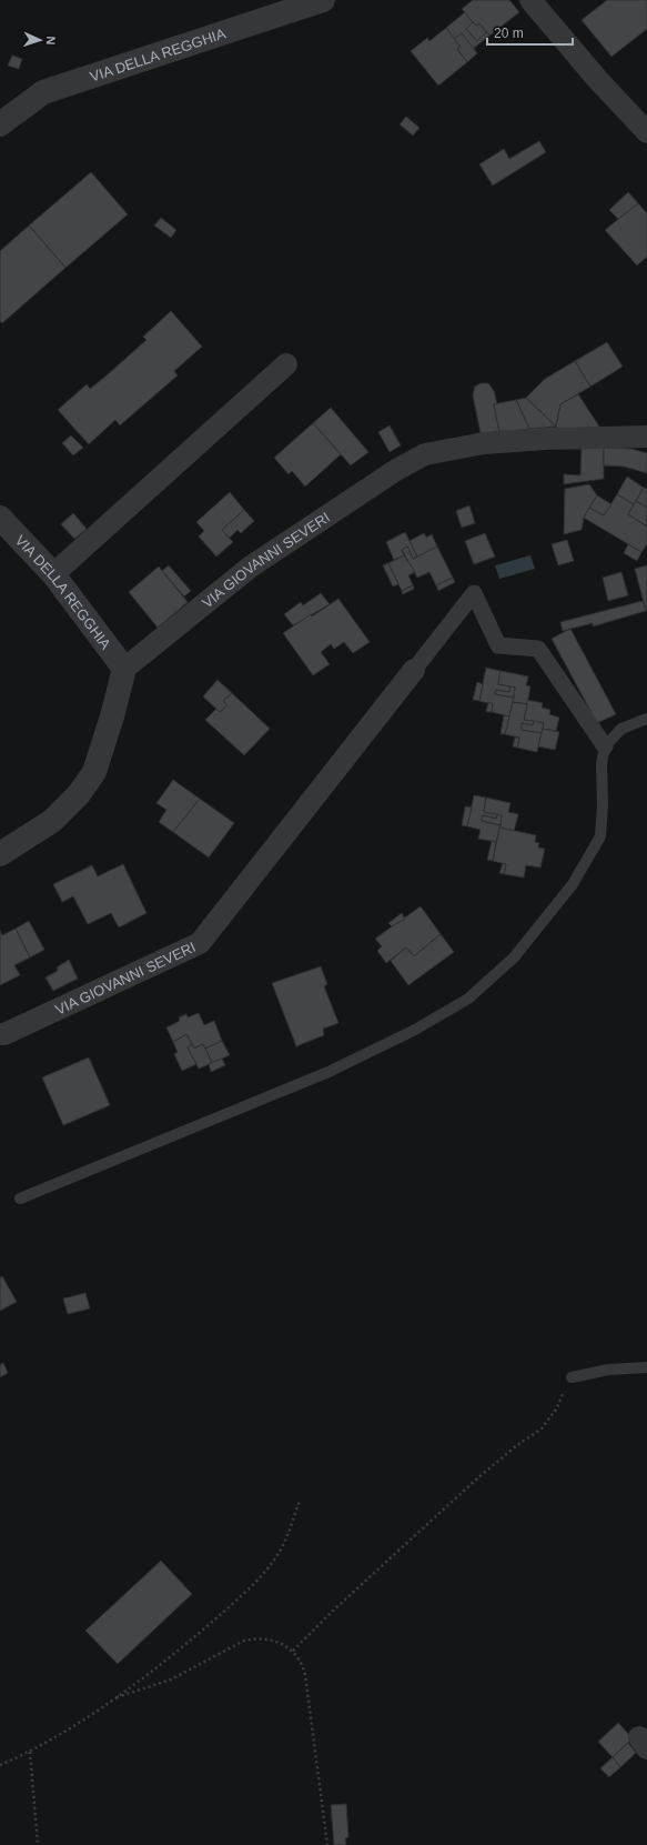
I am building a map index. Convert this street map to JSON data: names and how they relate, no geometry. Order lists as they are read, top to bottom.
{
  "streets": {
    "street": ["VIA DELLA REGGHIA", "VIA GIOVANNI SEVERI"]
  },
  "crossings": [
    ["VIA DELLA REGGHIA", "VIA GIOVANNI SEVERI"]
  ],
  "scale_bar": "20 m",
  "north": "right"
}
